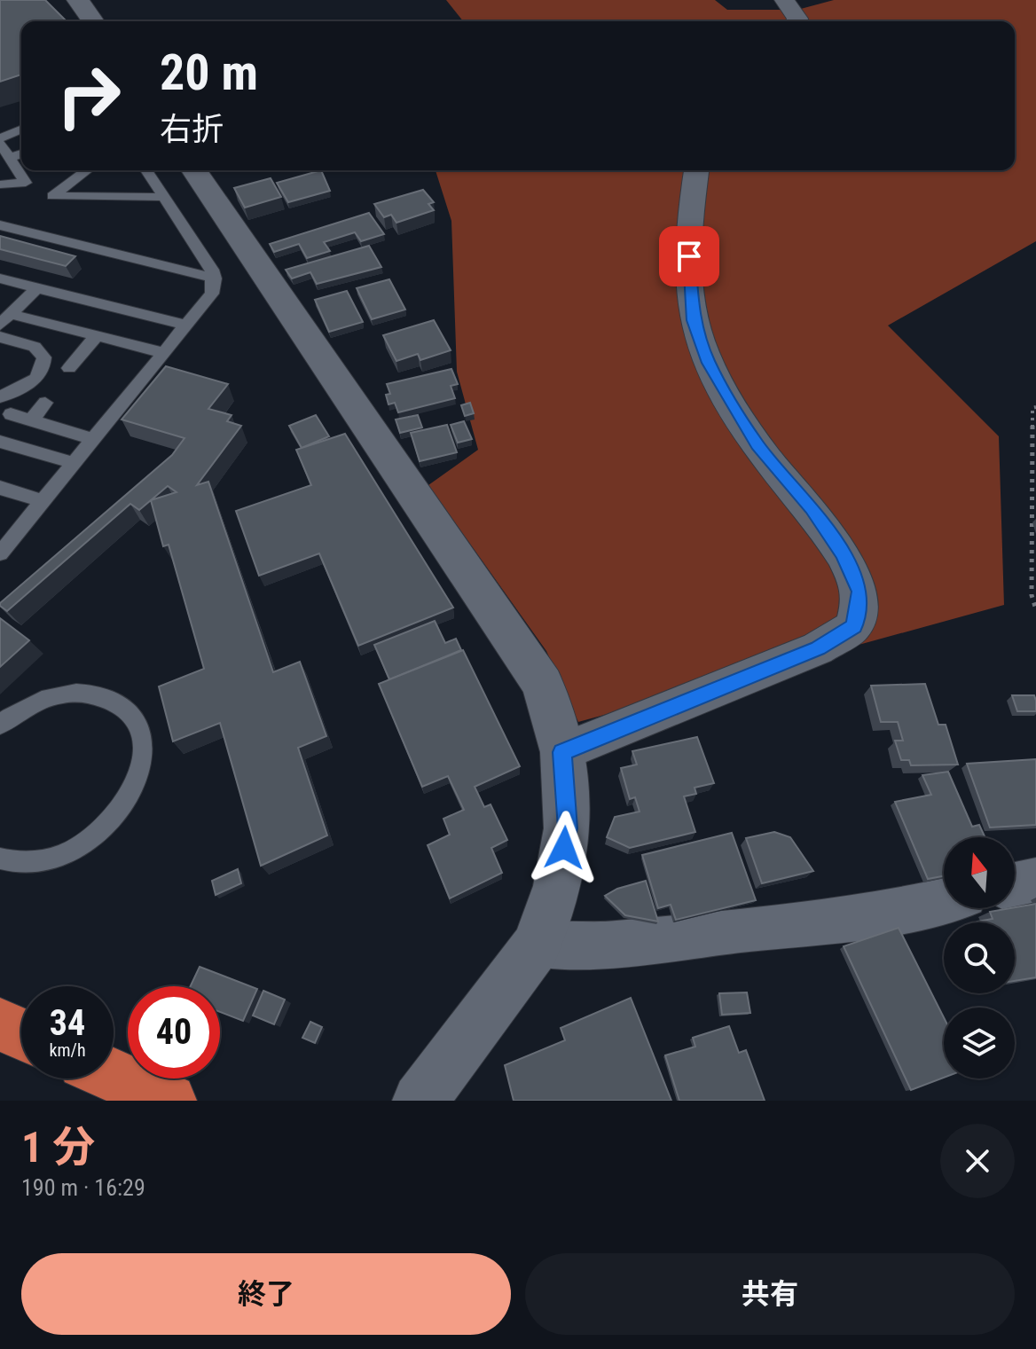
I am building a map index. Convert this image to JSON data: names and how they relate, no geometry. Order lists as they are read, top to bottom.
{
  "north": "top",
  "page": {
    "turn": ["20 m", "右折"],
    "speed": "34 km/h",
    "limit": "40",
    "heading": ["1 分", "190 m · 16:29"],
    "buttons": ["終了", "共有"]
  }
}
